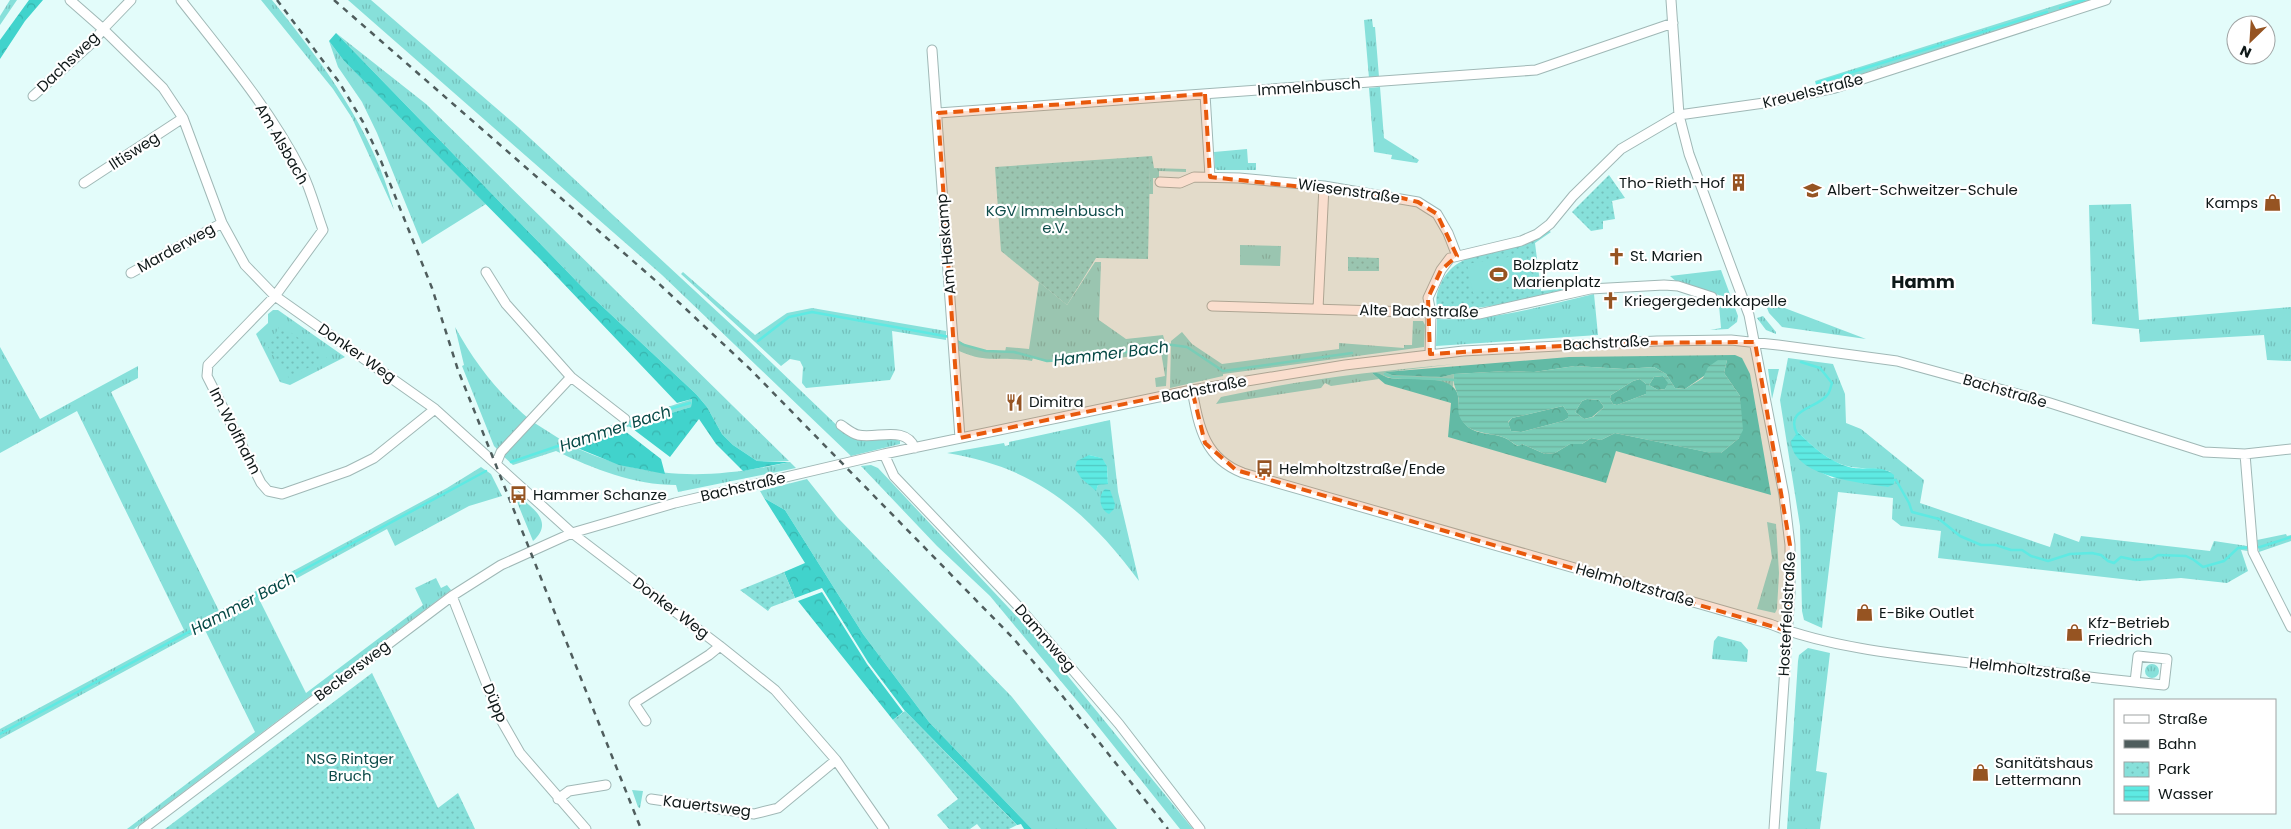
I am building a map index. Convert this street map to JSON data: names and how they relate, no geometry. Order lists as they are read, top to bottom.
{
  "streets": {
    "street": [
      "Dachsweg",
      "Immelnbusch",
      "Kreuelsstraße",
      "Am Alsbach",
      "Iltisweg",
      "Wiesenstraße",
      "Am Haskamp",
      "Marderweg",
      "Alte Bachstraße",
      "Bachstraße",
      "Donker Weg",
      "Im Wolfhahn",
      "Helmholtzstraße",
      "Hosterfeldstraße",
      "Dammweg",
      "Beckersweg",
      "Düpp",
      "Kauertsweg"
    ]
  },
  "crossings": [
    ["Dachsweg", "Donker Weg"],
    ["Immelnbusch", "Am Haskamp"],
    ["Immelnbusch", "Hosterfeldstraße"],
    ["Kreuelsstraße", "Wiesenstraße"],
    ["Kreuelsstraße", "Hosterfeldstraße"],
    ["Am Alsbach", "Donker Weg"],
    ["Am Alsbach", "Im Wolfhahn"],
    ["Iltisweg", "Donker Weg"],
    ["Am Haskamp", "Bachstraße"],
    ["Marderweg", "Donker Weg"],
    ["Bachstraße", "Donker Weg"],
    ["Bachstraße", "Helmholtzstraße"],
    ["Bachstraße", "Hosterfeldstraße"],
    ["Bachstraße", "Dammweg"],
    ["Bachstraße", "Beckersweg"],
    ["Donker Weg", "Im Wolfhahn"],
    ["Donker Weg", "Beckersweg"],
    ["Donker Weg", "Kauertsweg"],
    ["Helmholtzstraße", "Hosterfeldstraße"],
    ["Beckersweg", "Düpp"]
  ],
  "districts": ["Hamm"],
  "water": ["Hammer Bach"],
  "parks": ["KGV Immelnbusch e.V.", "NSG Rintger Bruch"],
  "places": {
    "building": ["Tho-Rieth-Hof"],
    "school or university": ["Albert-Schweitzer-Schule"],
    "shop": [
      "Kamps",
      "E-Bike Outlet",
      "Kfz-Betrieb Friedrich",
      "Sanitätshaus Lettermann"
    ],
    "church": ["St. Marien", "Kriegergedenkkapelle"],
    "sports": ["Bolzplatz Marienplatz"],
    "restaurant": ["Dimitra"],
    "bus stop": ["Helmholtzstraße/Ende", "Hammer Schanze"]
  },
  "legend": [
    "Straße",
    "Bahn",
    "Park",
    "Wasser"
  ],
  "north": "bottom left"
}
